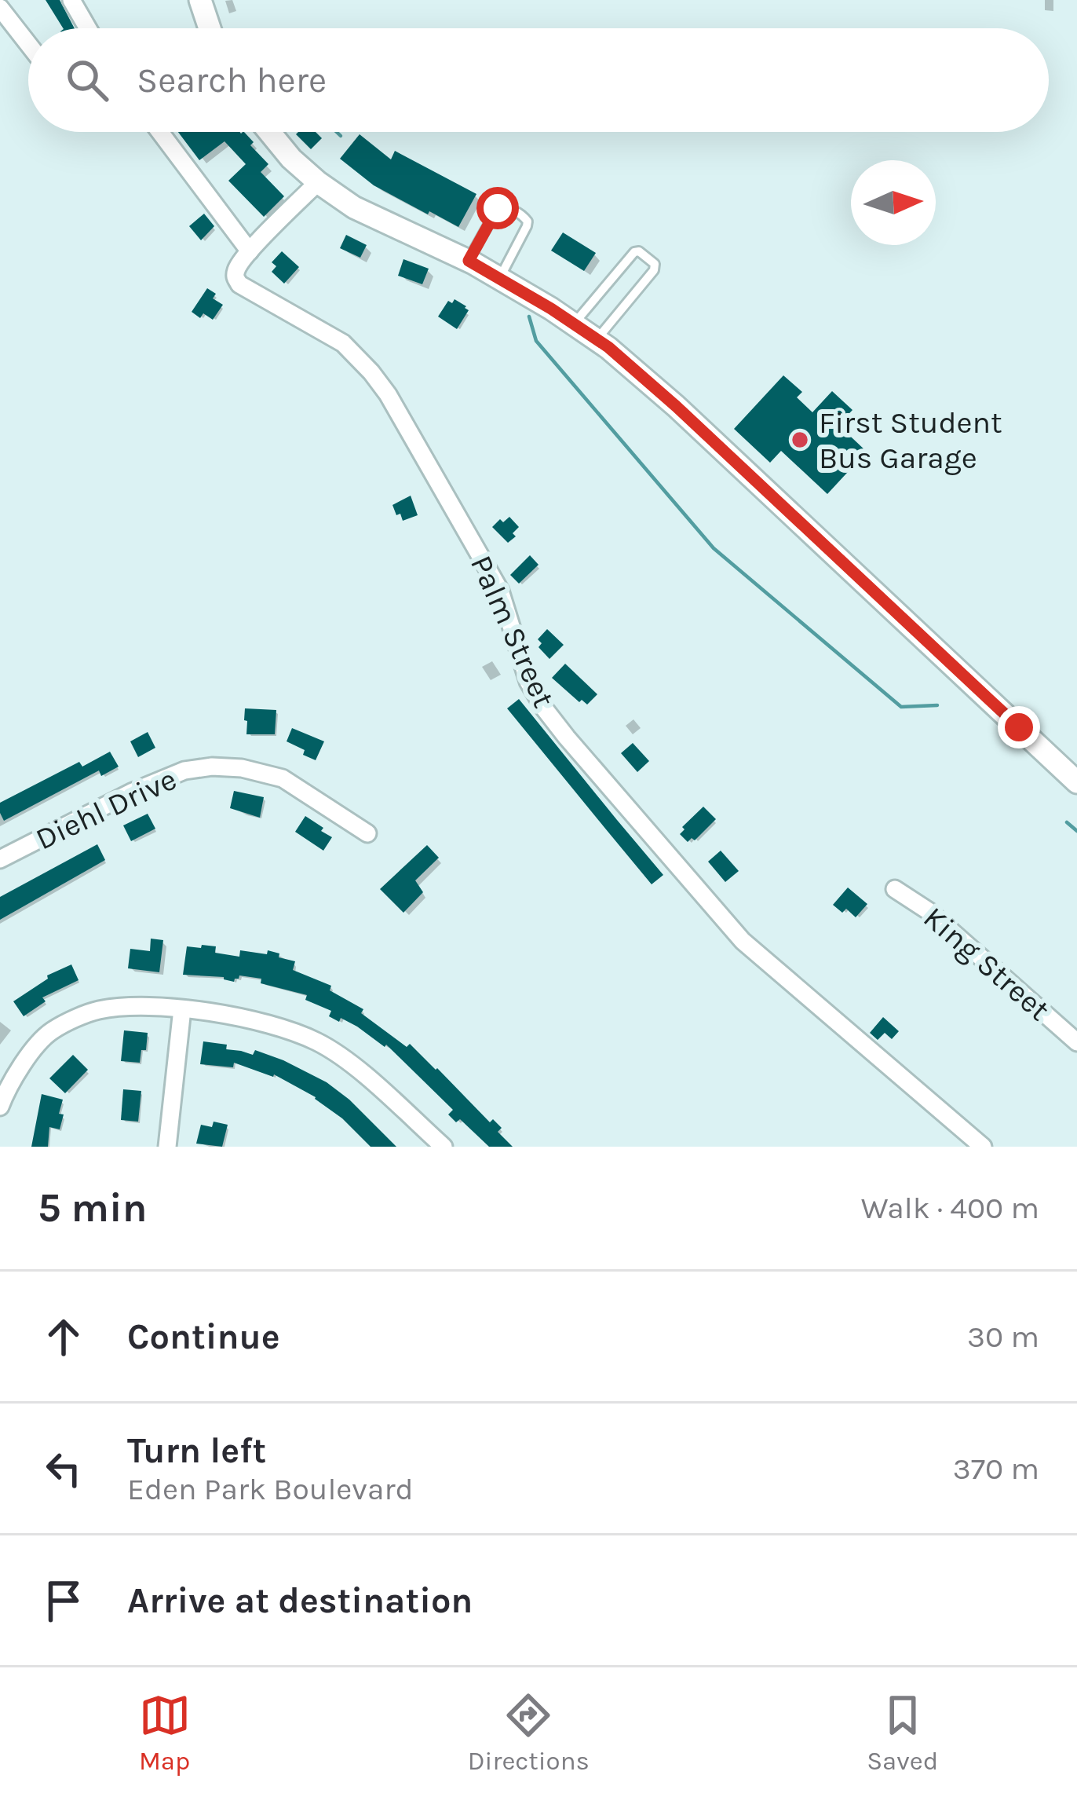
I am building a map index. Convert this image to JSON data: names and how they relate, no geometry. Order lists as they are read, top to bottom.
{
  "streets": {
    "street": ["Palm Street", "Diehl Drive", "King Street"]
  },
  "places": ["First Student Bus Garage"],
  "north": "right",
  "page": {
    "search": "Search here",
    "heading": ["5 min", "Walk · 400 m"],
    "list": [
      ["Continue", "30 m"],
      ["Turn left", "Eden Park Boulevard", "370 m"],
      "Arrive at destination"
    ],
    "nav": ["Map", "Directions", "Saved"]
  }
}
